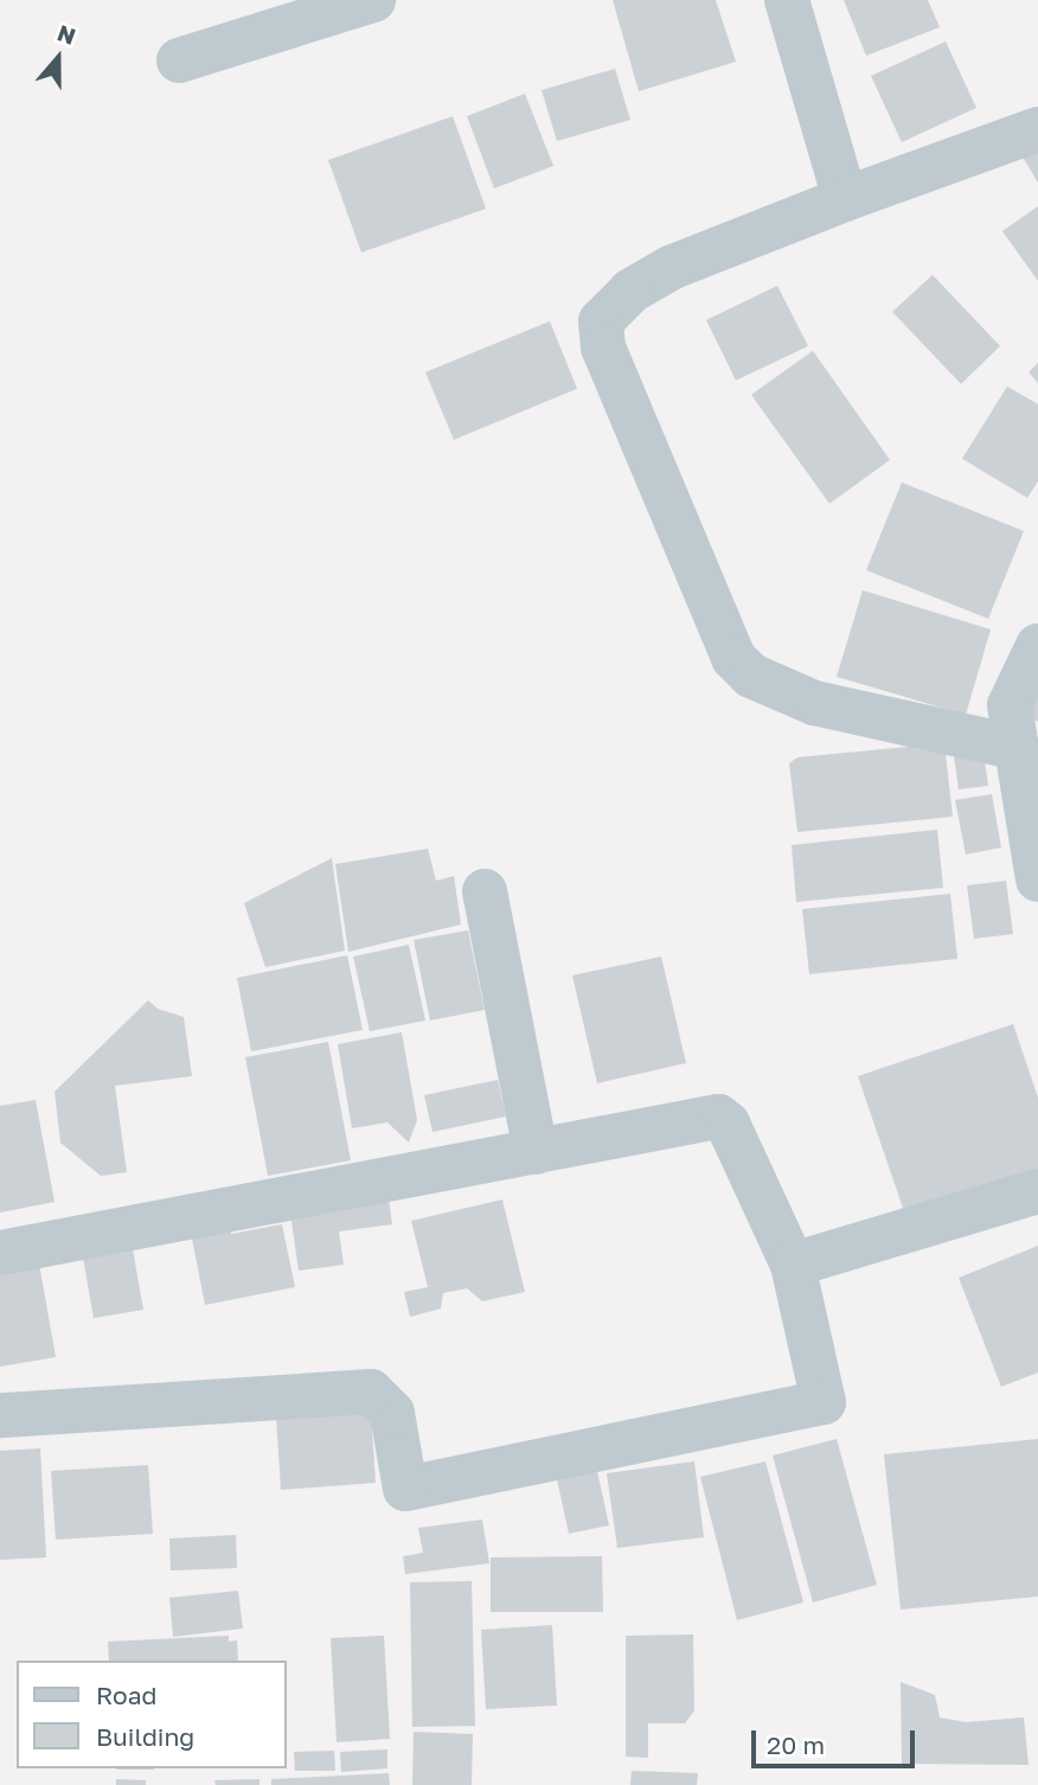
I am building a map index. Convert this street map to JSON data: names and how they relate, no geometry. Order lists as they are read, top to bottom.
{
  "legend": ["Road", "Building"],
  "scale_bar": "20 m",
  "north": "top"
}
